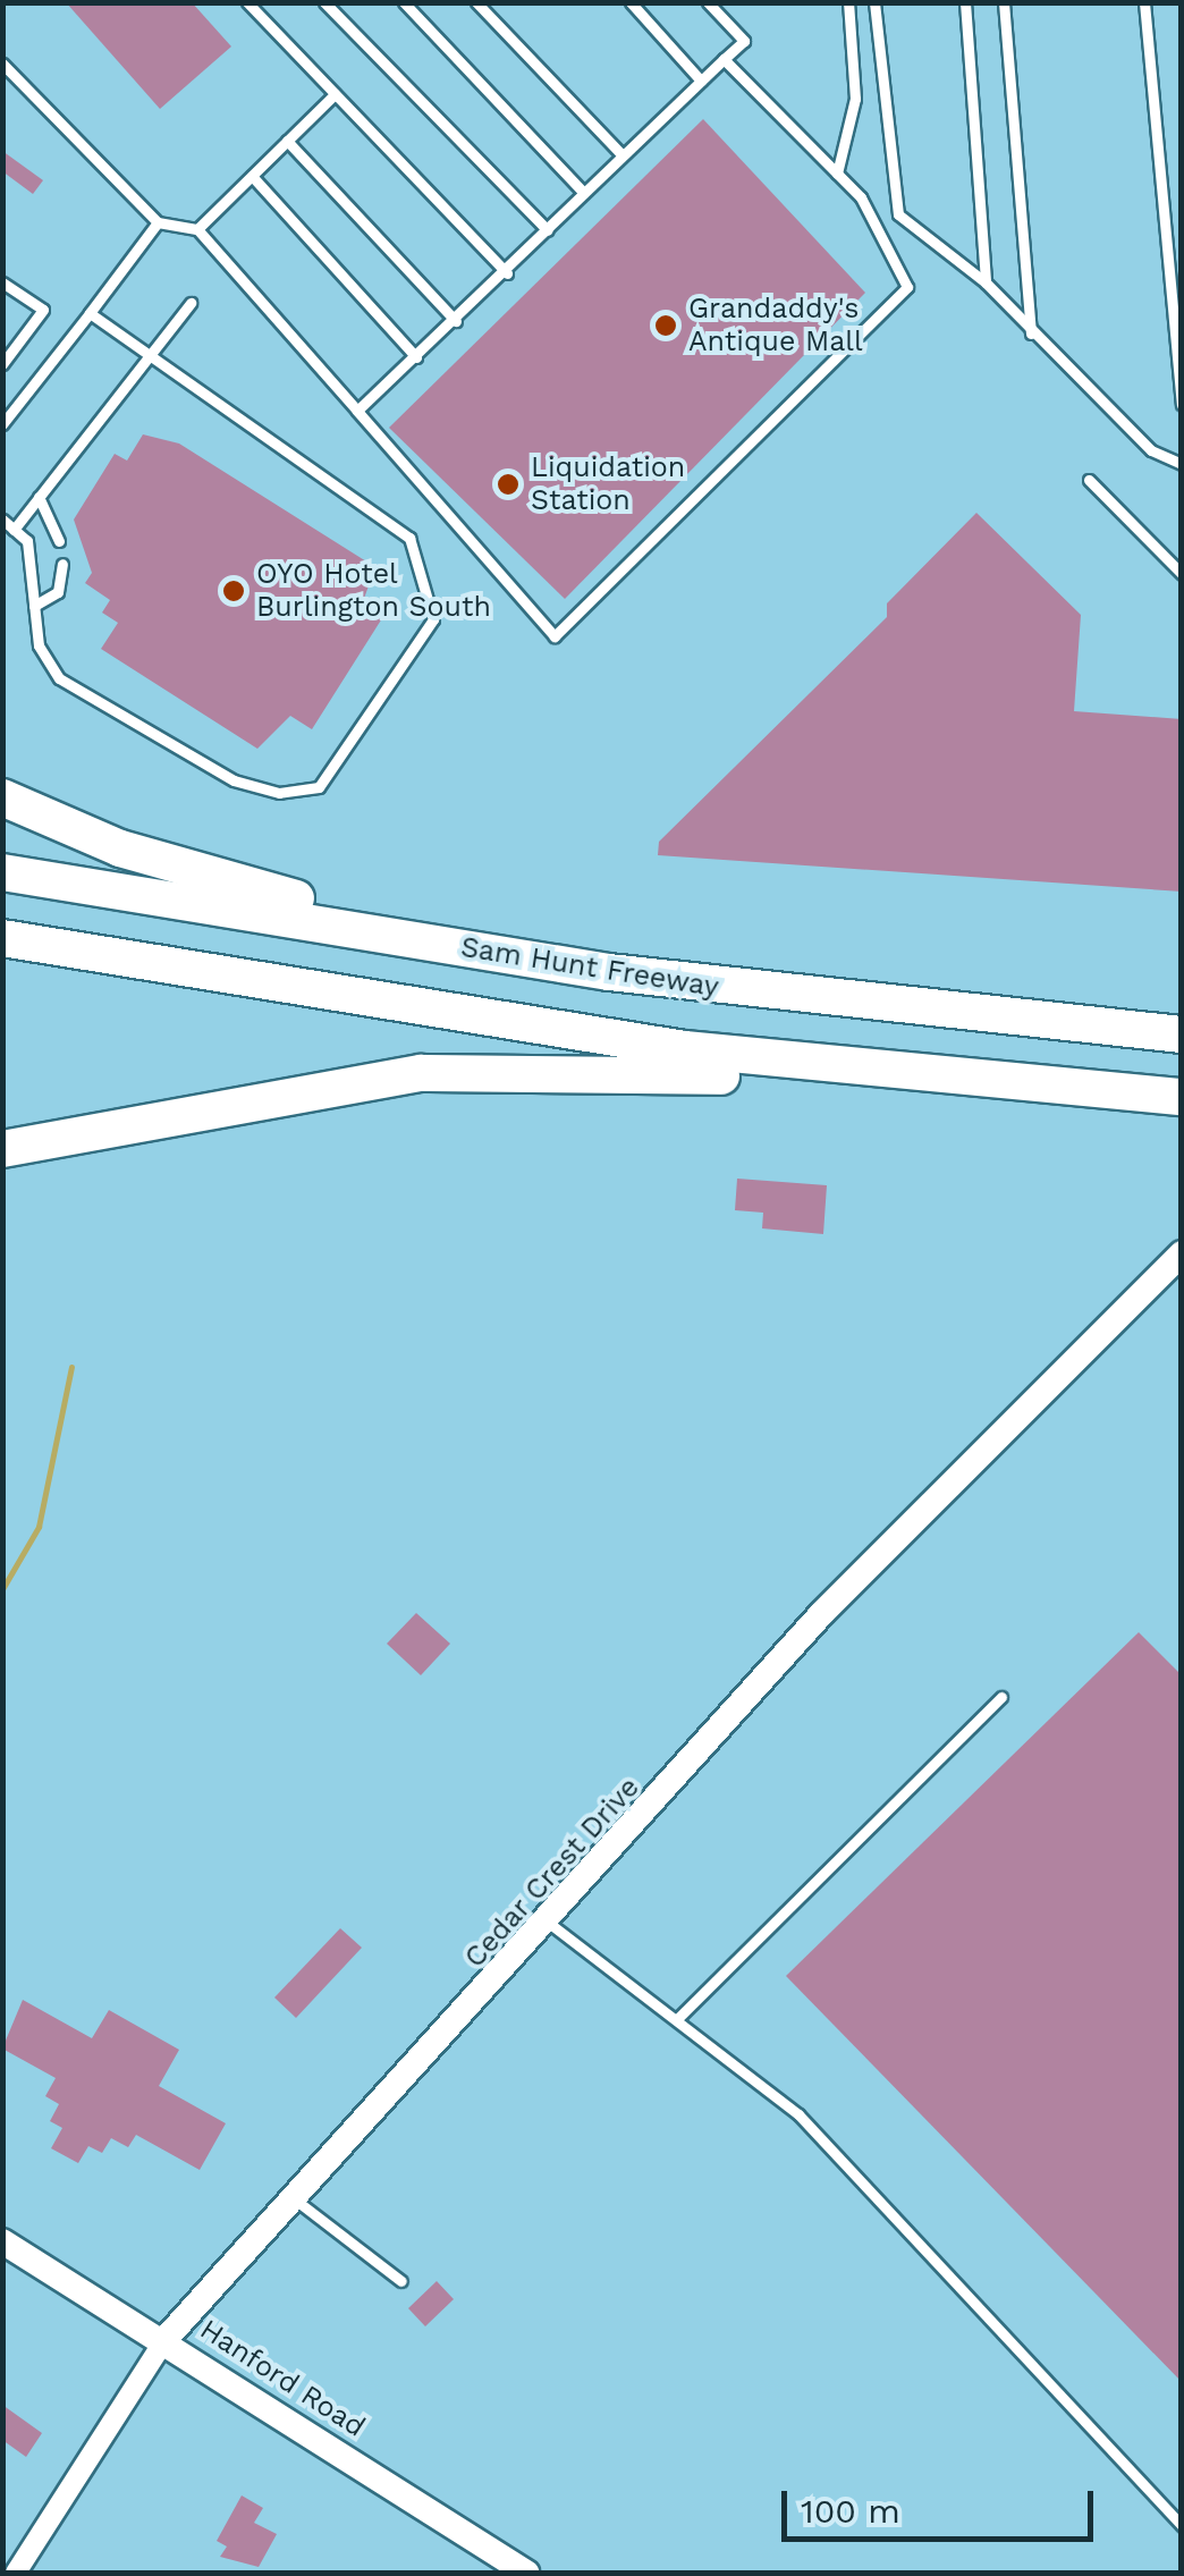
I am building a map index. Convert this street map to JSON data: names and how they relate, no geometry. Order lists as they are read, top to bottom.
{
  "streets": {
    "highway": ["Sam Hunt Freeway"],
    "street": ["Cedar Crest Drive", "Hanford Road"]
  },
  "crossings": [
    ["Cedar Crest Drive", "Hanford Road"]
  ],
  "places": ["Grandaddy's Antique Mall", "Liquidation Station", "OYO Hotel Burlington South"],
  "scale_bar": "100 m"
}
